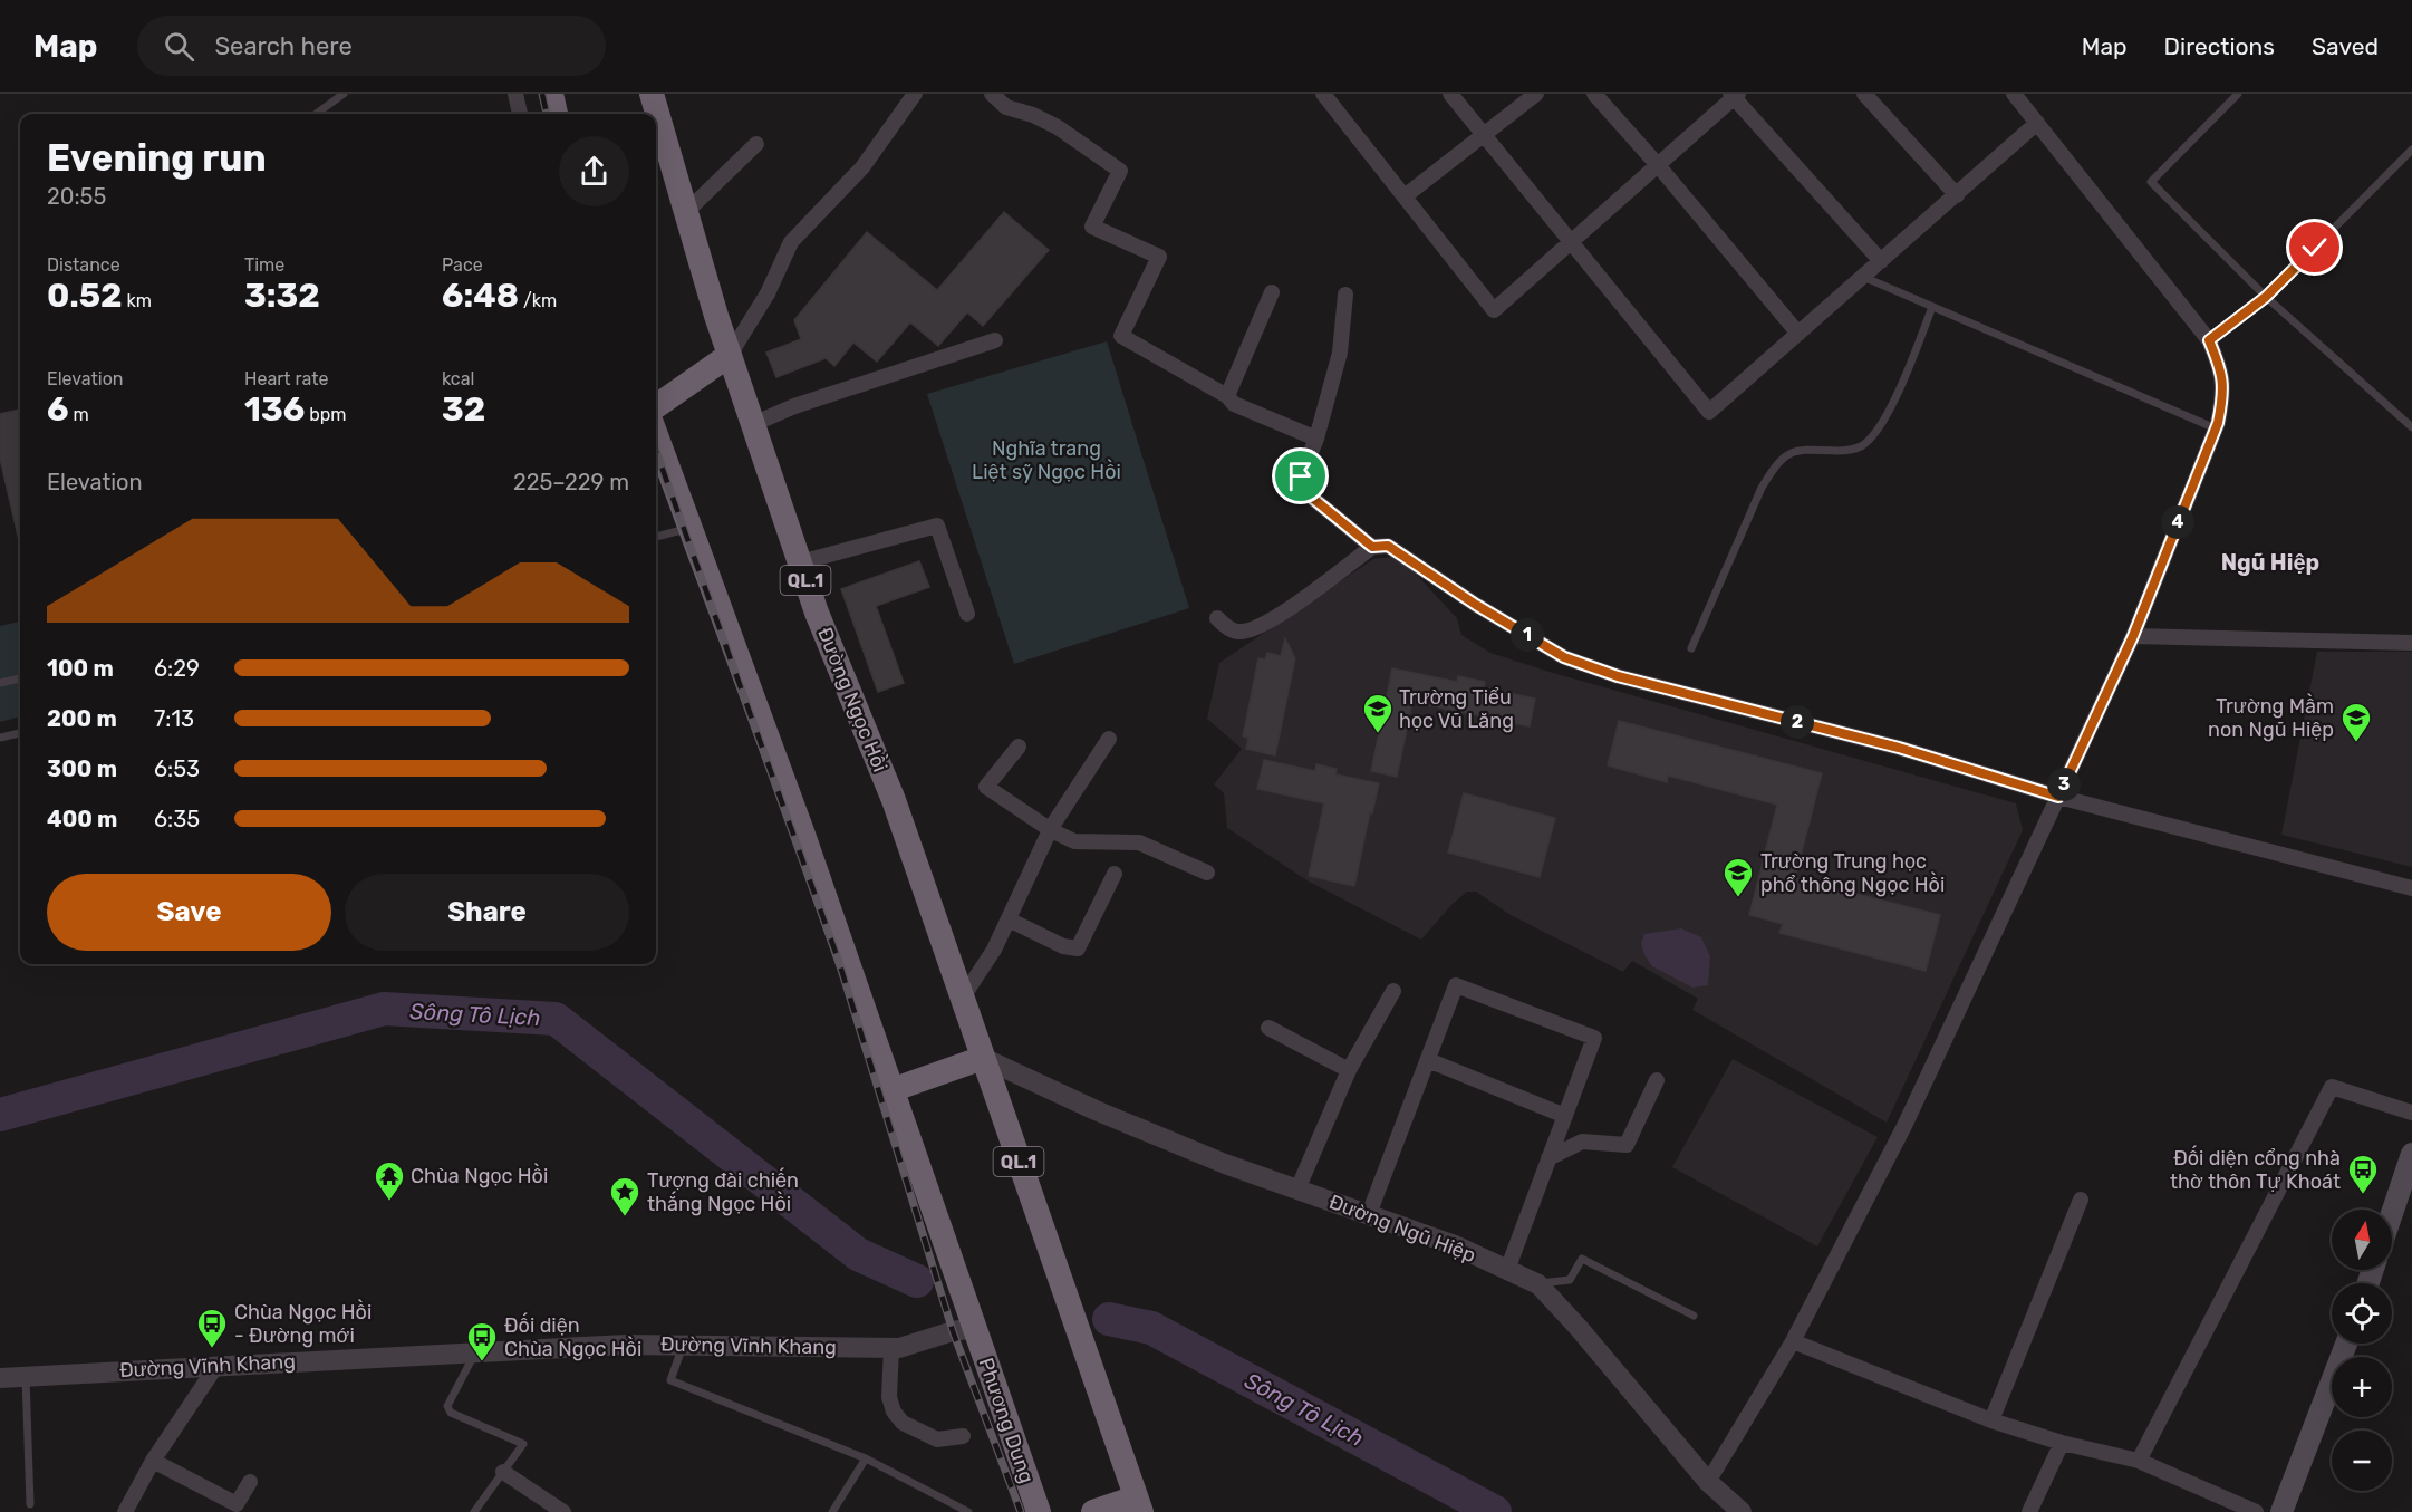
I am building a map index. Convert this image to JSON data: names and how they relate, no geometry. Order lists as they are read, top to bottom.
{
  "streets": {
    "highway": ["QL.1", "Đường Ngọc Hồi", "Phương Dung"],
    "street": ["Đường Ngũ Hiệp", "Đường Vĩnh Khang"]
  },
  "crossings": [
    ["Đường Ngọc Hồi", "Đường Ngũ Hiệp"],
    ["Đường Vĩnh Khang", "Phương Dung"]
  ],
  "districts": ["Ngũ Hiệp"],
  "water": ["Sông Tô Lịch"],
  "parks": ["Nghĩa trang Liệt sỹ Ngọc Hồi"],
  "places": {
    "school or university": ["Trường Tiểu học Vũ Lăng", "Trường Mầm non Ngũ Hiệp", "Trường Trung học phổ thông Ngọc Hồi"],
    "bus stop": ["Đối diện cổng nhà thờ thôn Tự Khoát", "Chùa Ngọc Hồi - Đường mới", "Đối diện Chùa Ngọc Hồi"],
    "temple": ["Chùa Ngọc Hồi"],
    "place": ["Tượng đài chiến thắng Ngọc Hồi"]
  },
  "north": "top",
  "page": {
    "header": "Map",
    "search": "Search here",
    "nav": ["Map", "Directions", "Saved"],
    "heading": ["Evening run", "20:55"],
    "stats": [
      ["Distance", "0.52 km"],
      ["Time", "3:32"],
      ["Pace", "6:48 /km"],
      ["Elevation", "6 m"],
      ["Heart rate", "136 bpm"],
      ["kcal", "32"]
    ],
    "chart": ["Elevation", "225–229 m"],
    "pins": [
      "4",
      "1",
      "2",
      "3"
    ],
    "list": [
      {
        "name": "100 m",
        "note": "6:29"
      },
      {
        "name": "200 m",
        "note": "7:13"
      },
      {
        "name": "300 m",
        "note": "6:53"
      },
      {
        "name": "400 m",
        "note": "6:35"
      }
    ],
    "buttons": ["Save", "Share"],
    "map_buttons": ["+", "−"]
  }
}
